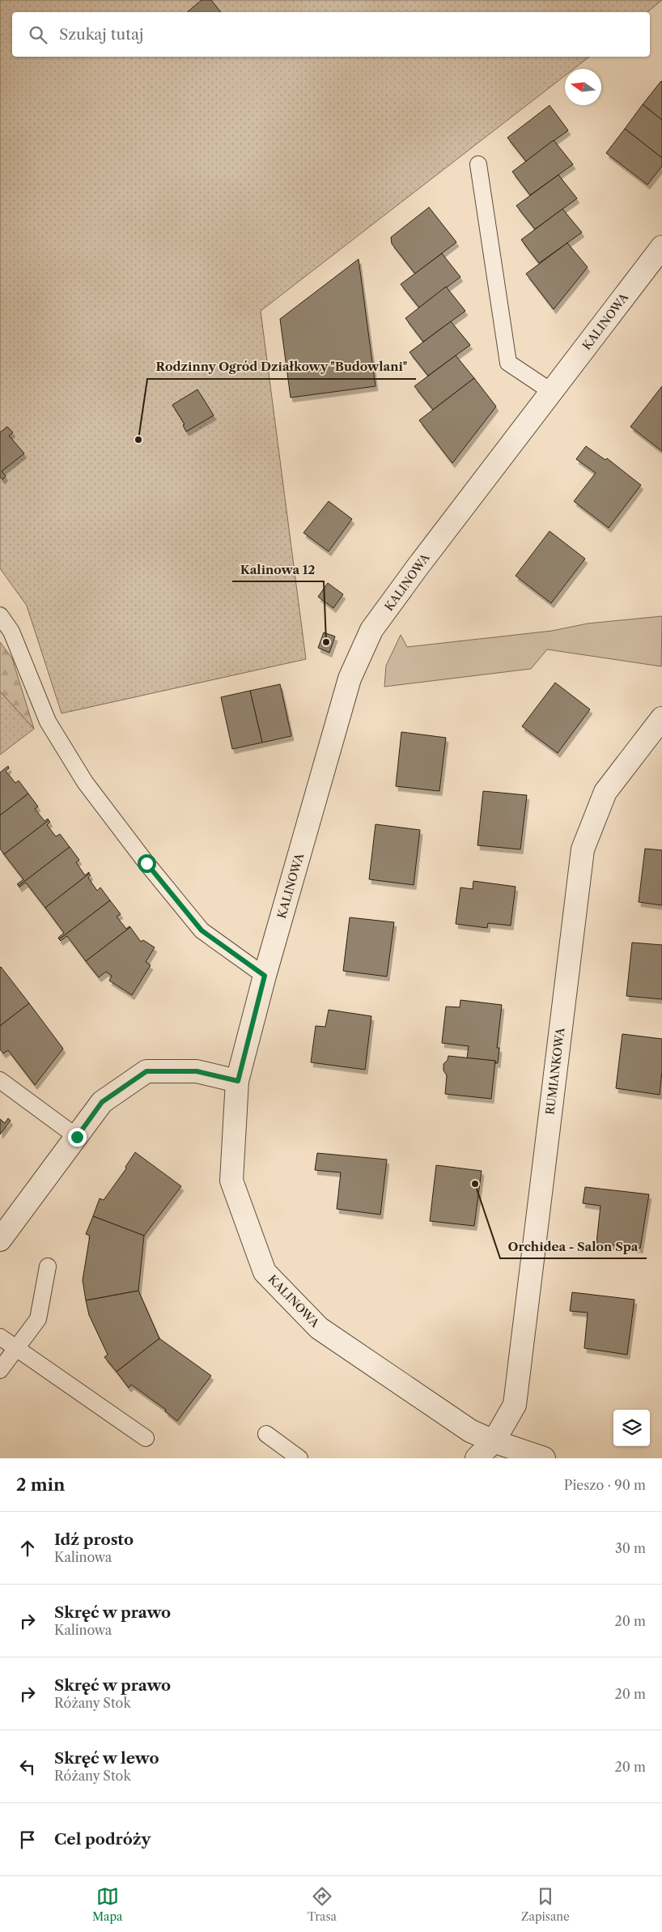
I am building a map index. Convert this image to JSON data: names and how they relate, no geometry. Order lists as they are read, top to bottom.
{
  "streets": {
    "street": ["KALINOWA", "RUMIANKOWA"]
  },
  "crossings": [
    ["KALINOWA", "RUMIANKOWA"]
  ],
  "places": ["Rodzinny Ogród Działkowy \"Budowlani\"", "Kalinowa 12", "Orchidea - Salon Spa"],
  "north": "left",
  "page": {
    "search": "Szukaj tutaj",
    "heading": ["2 min", "Pieszo · 90 m"],
    "list": [
      ["Idź prosto", "Kalinowa", "30 m"],
      ["Skręć w prawo", "Kalinowa", "20 m"],
      ["Skręć w prawo", "Różany Stok", "20 m"],
      ["Skręć w lewo", "Różany Stok", "20 m"],
      "Cel podróży"
    ],
    "nav": ["Mapa", "Trasa", "Zapisane"]
  }
}
